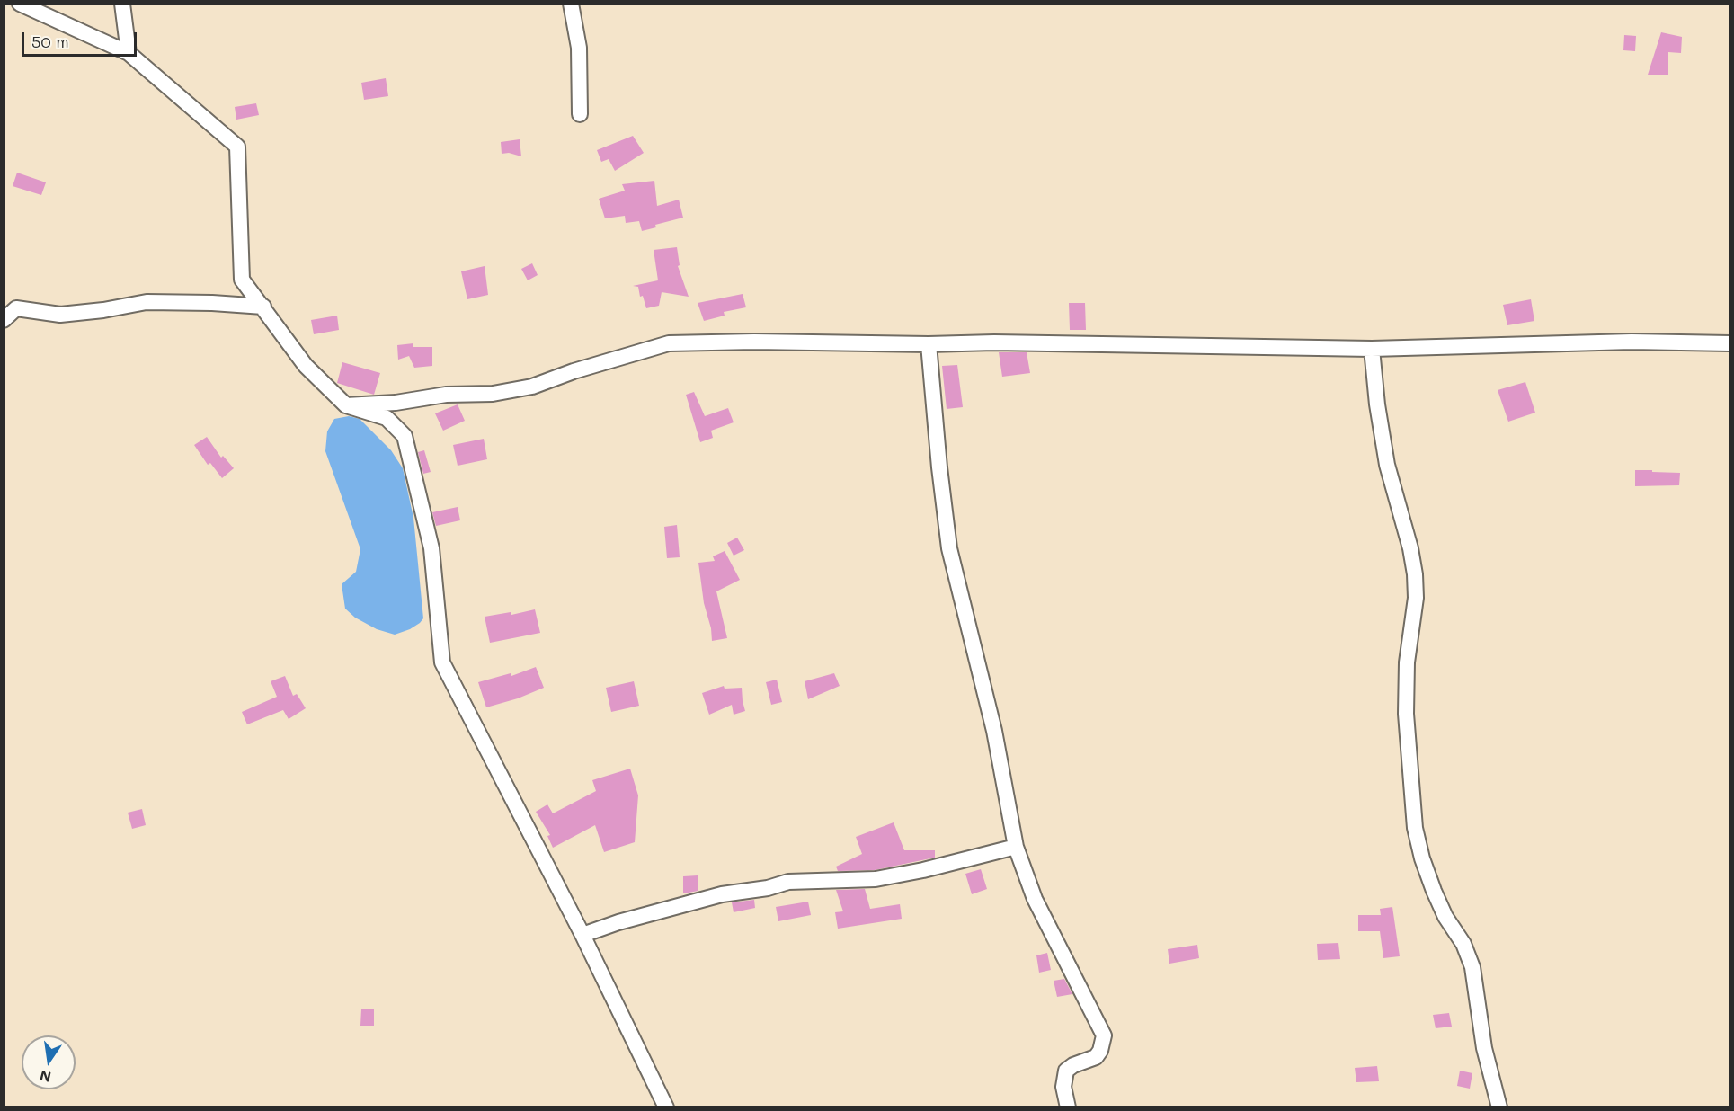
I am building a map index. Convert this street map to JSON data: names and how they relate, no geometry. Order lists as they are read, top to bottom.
{
  "scale_bar": "50 m",
  "north": "bottom"
}
